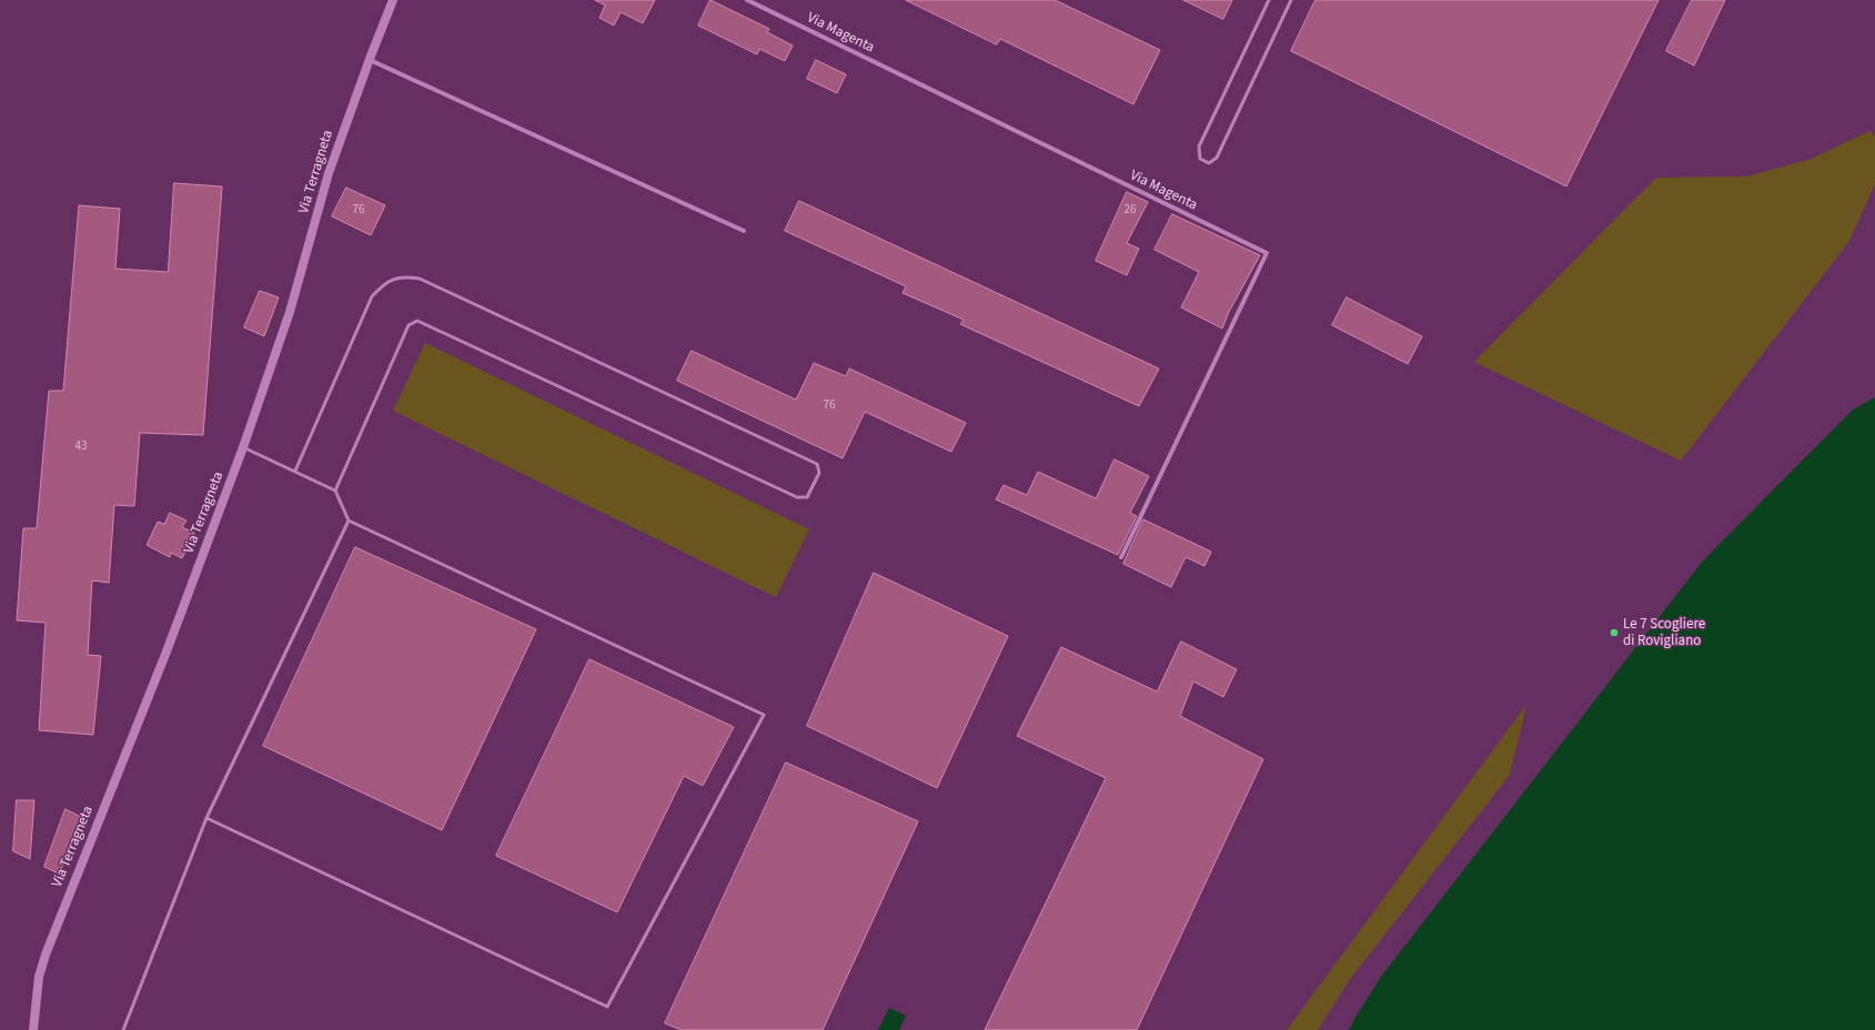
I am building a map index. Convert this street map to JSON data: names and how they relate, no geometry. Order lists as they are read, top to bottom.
{
  "streets": {
    "street": ["Via Magenta", "Via Terragneta"]
  },
  "places": ["Le 7 Scogliere di Rovigliano"],
  "house_numbers": [
    "76",
    "26",
    "76",
    "43"
  ]
}
